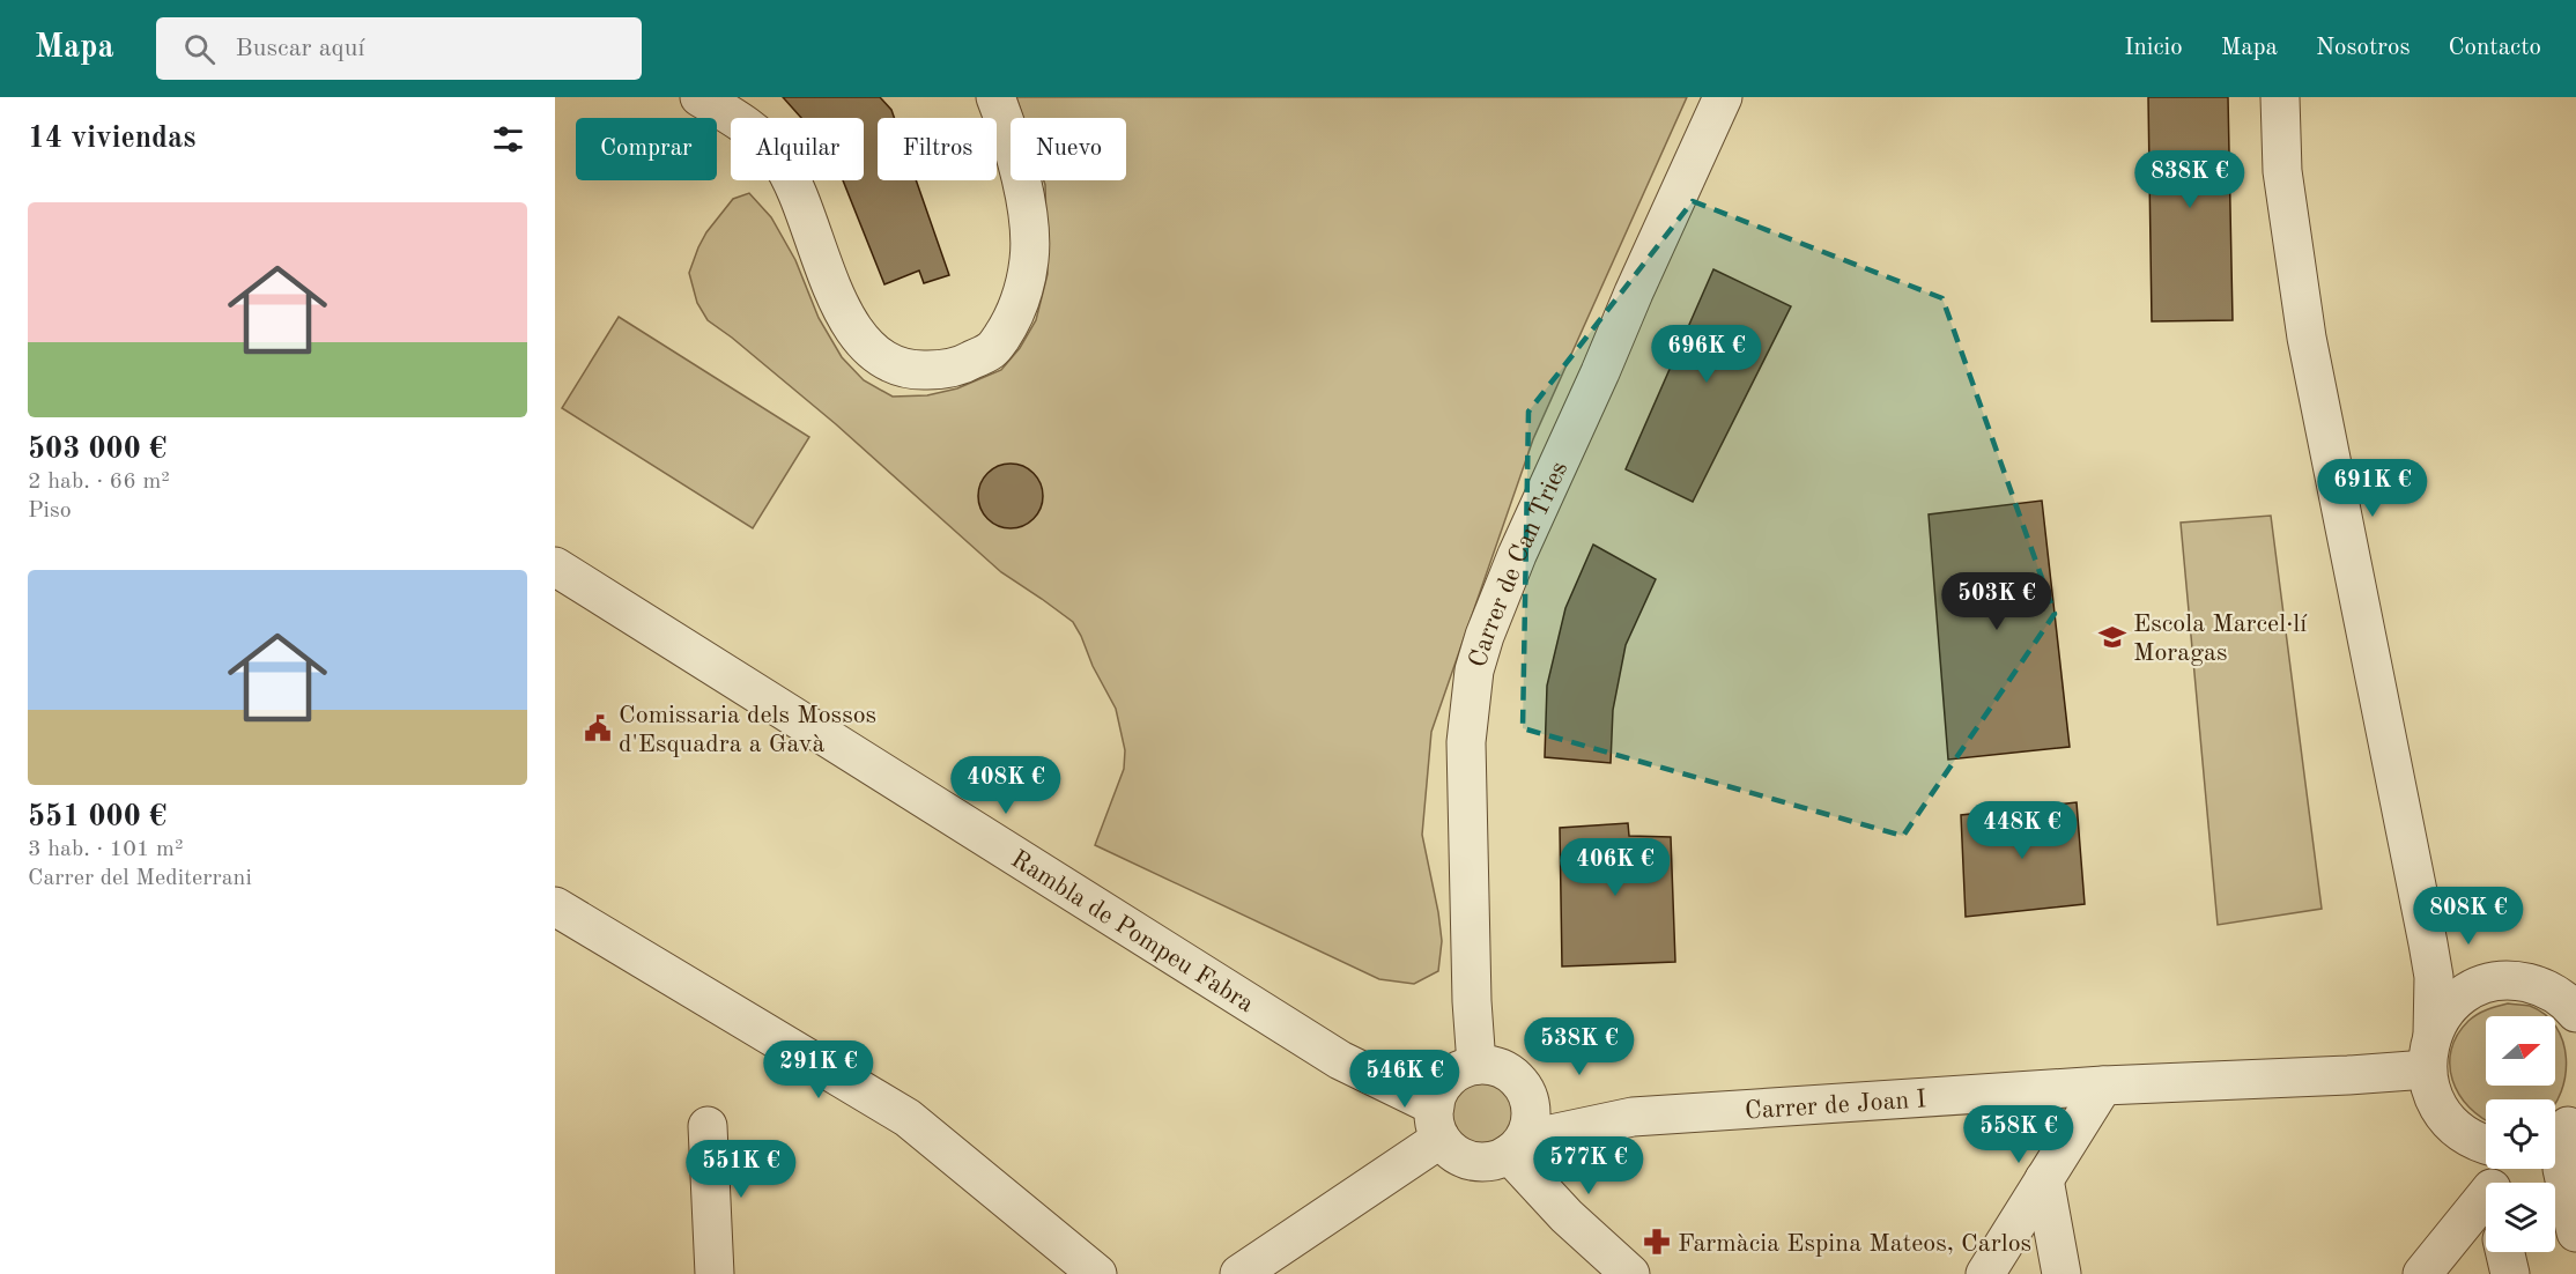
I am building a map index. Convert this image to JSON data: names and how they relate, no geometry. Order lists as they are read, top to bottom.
{
  "streets": {
    "street": ["Carrer de Can Tries", "Rambla de Pompeu Fabra", "Carrer de Joan I"]
  },
  "crossings": [
    ["Carrer de Can Tries", "Rambla de Pompeu Fabra"],
    ["Carrer de Can Tries", "Carrer de Joan I"],
    ["Rambla de Pompeu Fabra", "Carrer de Joan I"]
  ],
  "places": {
    "school or university": ["Escola Marcel·lí Moragas"],
    "public building": ["Comissaria dels Mossos d'Esquadra a Gavà"],
    "pharmacy": ["Farmàcia Espina Mateos, Carlos"]
  },
  "north": "right",
  "page": {
    "header": "Mapa",
    "search": "Buscar aquí",
    "nav": [
      "Inicio",
      "Mapa",
      "Nosotros",
      "Contacto"
    ],
    "heading": "14 viviendas",
    "chip": [
      "Comprar",
      "Alquilar",
      "Filtros",
      "Nuevo"
    ],
    "price": [
      "838K €",
      "696K €",
      "691K €",
      "503K €",
      "408K €",
      "448K €",
      "406K €",
      "808K €",
      "538K €",
      "291K €",
      "546K €",
      "558K €",
      "577K €",
      "551K €"
    ],
    "list": [
      {
        "name": "503 000 €",
        "note": "2 hab. · 66 m² · Piso"
      },
      {
        "name": "551 000 €",
        "note": "3 hab. · 101 m² · Carrer del Mediterrani"
      }
    ]
  }
}
